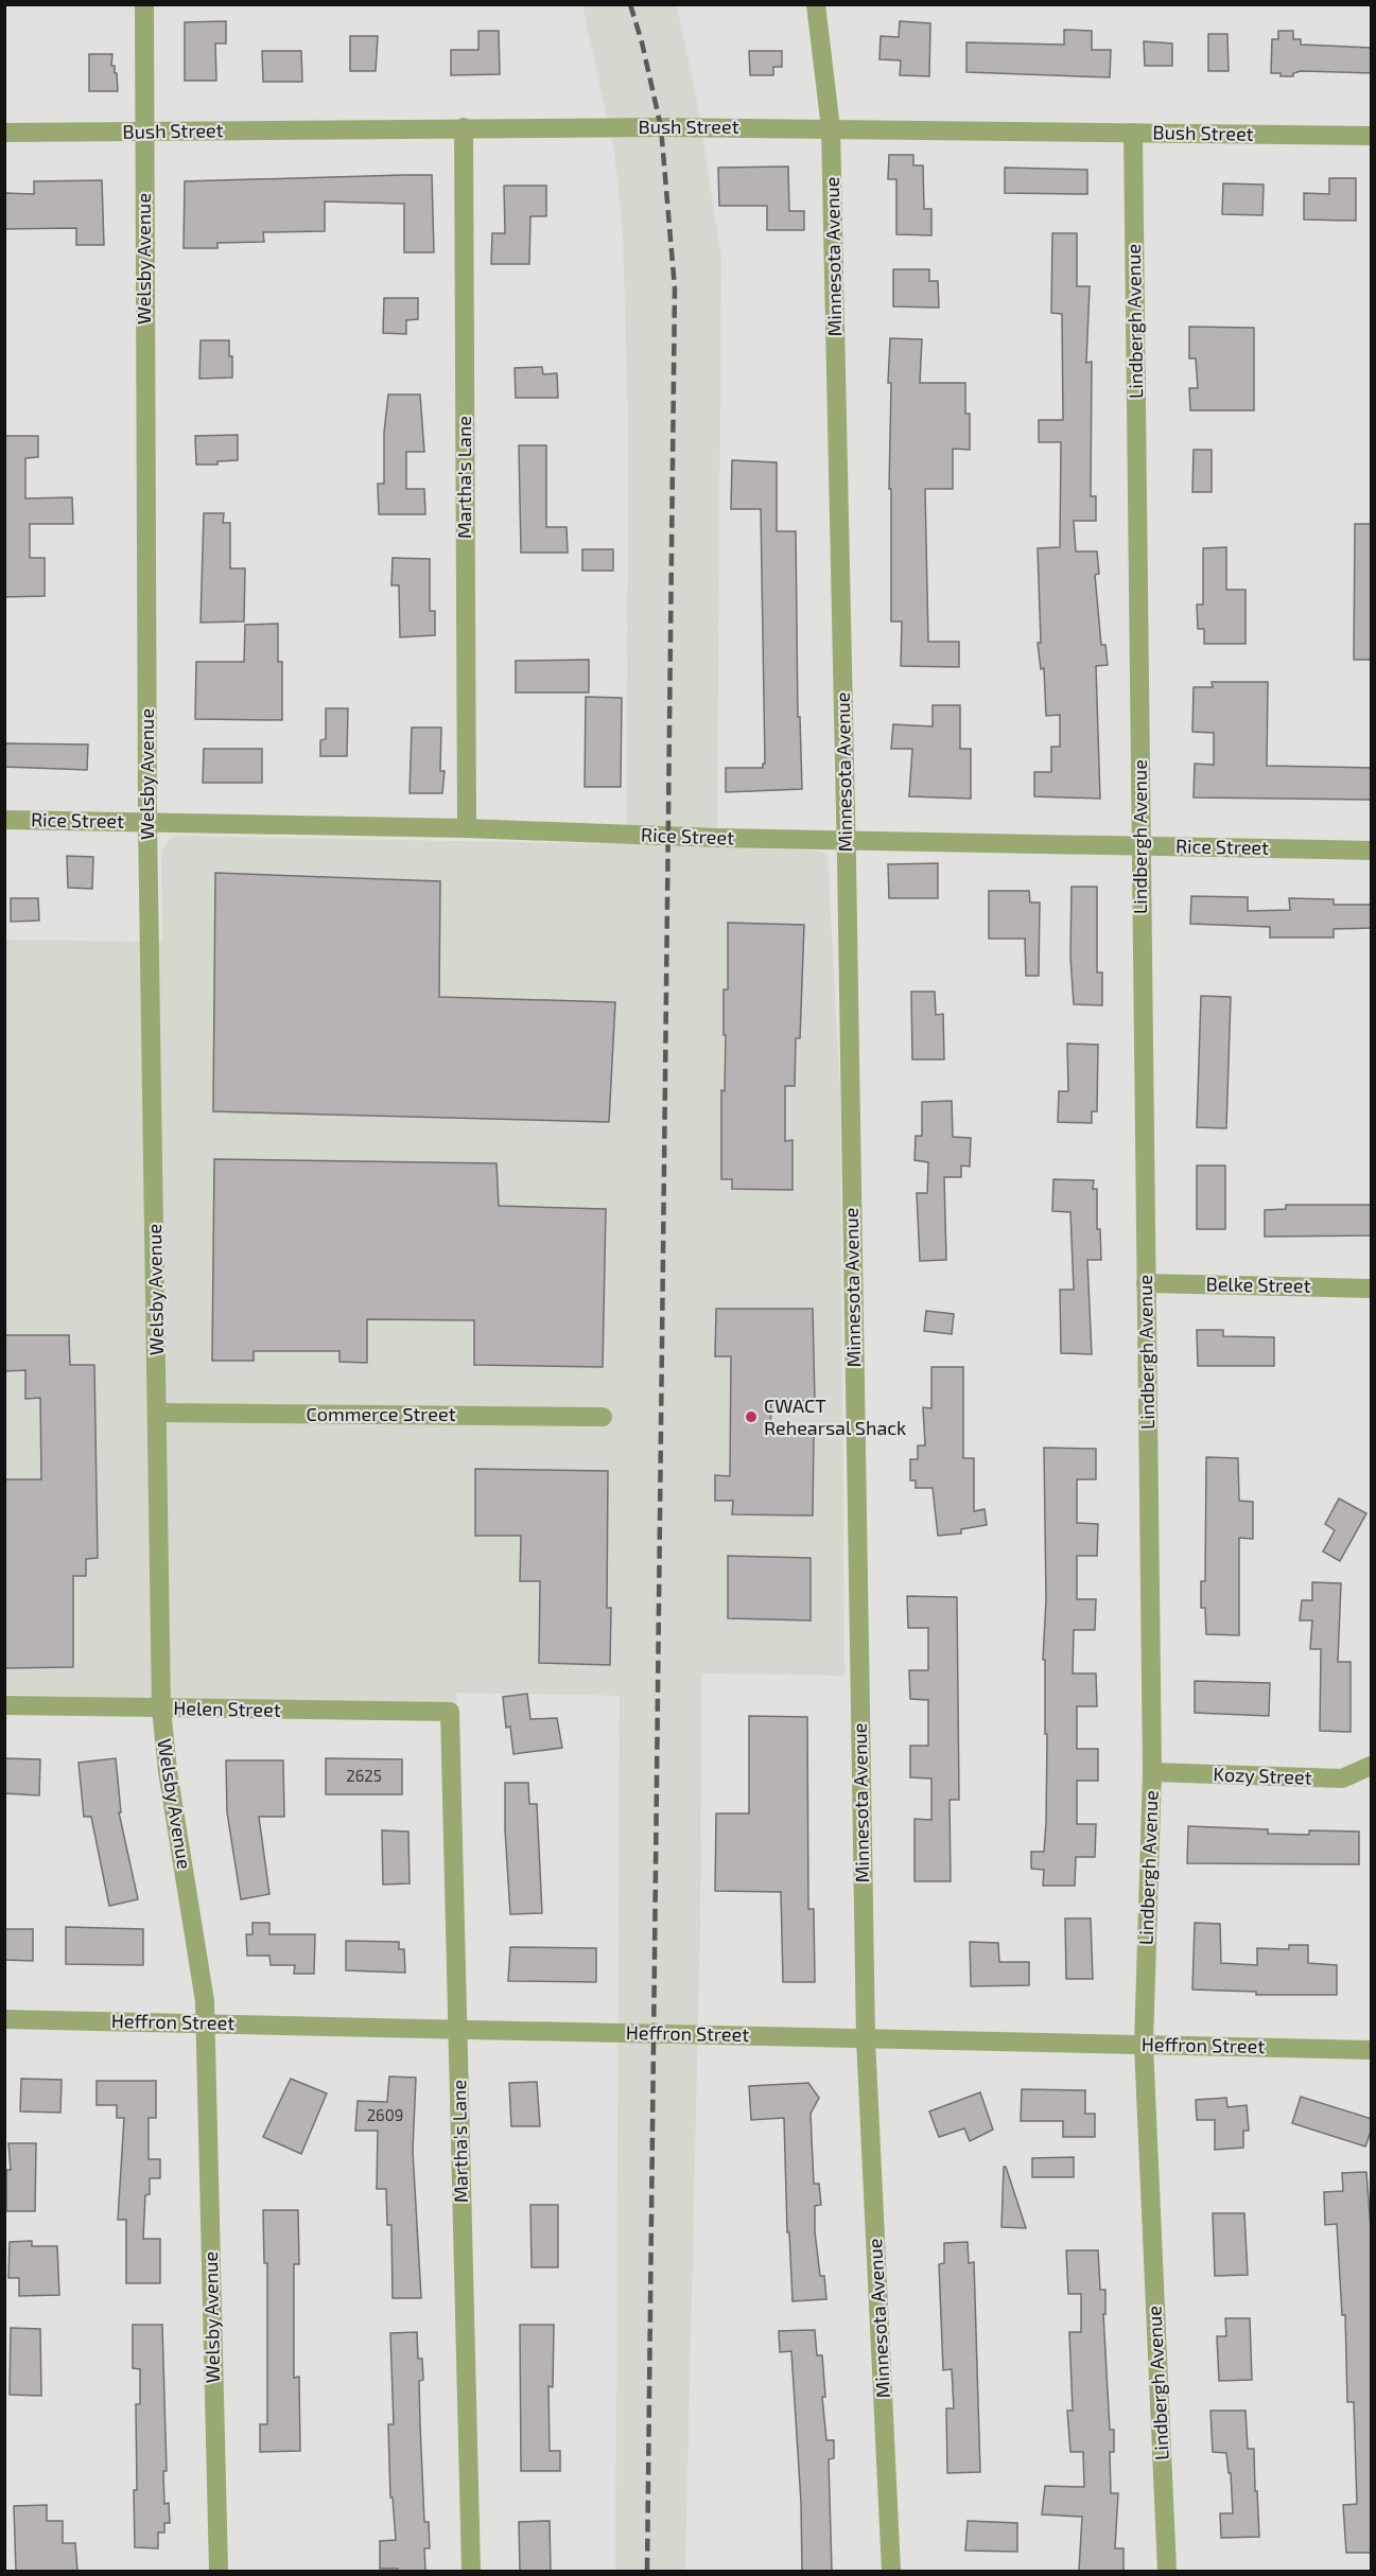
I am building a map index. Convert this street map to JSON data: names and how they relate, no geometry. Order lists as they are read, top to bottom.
{
  "streets": {
    "street": [
      "Bush Street",
      "Minnesota Avenue",
      "Welsby Avenue",
      "Lindbergh Avenue",
      "Martha's Lane",
      "Rice Street",
      "Belke Street",
      "Commerce Street",
      "Helen Street",
      "Kozy Street",
      "Heffron Street"
    ]
  },
  "crossings": [
    ["Bush Street", "Minnesota Avenue"],
    ["Bush Street", "Welsby Avenue"],
    ["Bush Street", "Lindbergh Avenue"],
    ["Bush Street", "Martha's Lane"],
    ["Minnesota Avenue", "Rice Street"],
    ["Minnesota Avenue", "Heffron Street"],
    ["Welsby Avenue", "Rice Street"],
    ["Welsby Avenue", "Commerce Street"],
    ["Welsby Avenue", "Helen Street"],
    ["Welsby Avenue", "Heffron Street"],
    ["Lindbergh Avenue", "Rice Street"],
    ["Lindbergh Avenue", "Belke Street"],
    ["Lindbergh Avenue", "Kozy Street"],
    ["Lindbergh Avenue", "Heffron Street"],
    ["Martha's Lane", "Rice Street"],
    ["Martha's Lane", "Helen Street"],
    ["Martha's Lane", "Heffron Street"]
  ],
  "places": ["CWACT Rehearsal Shack"],
  "house_numbers": ["2625", "2609"]
}
